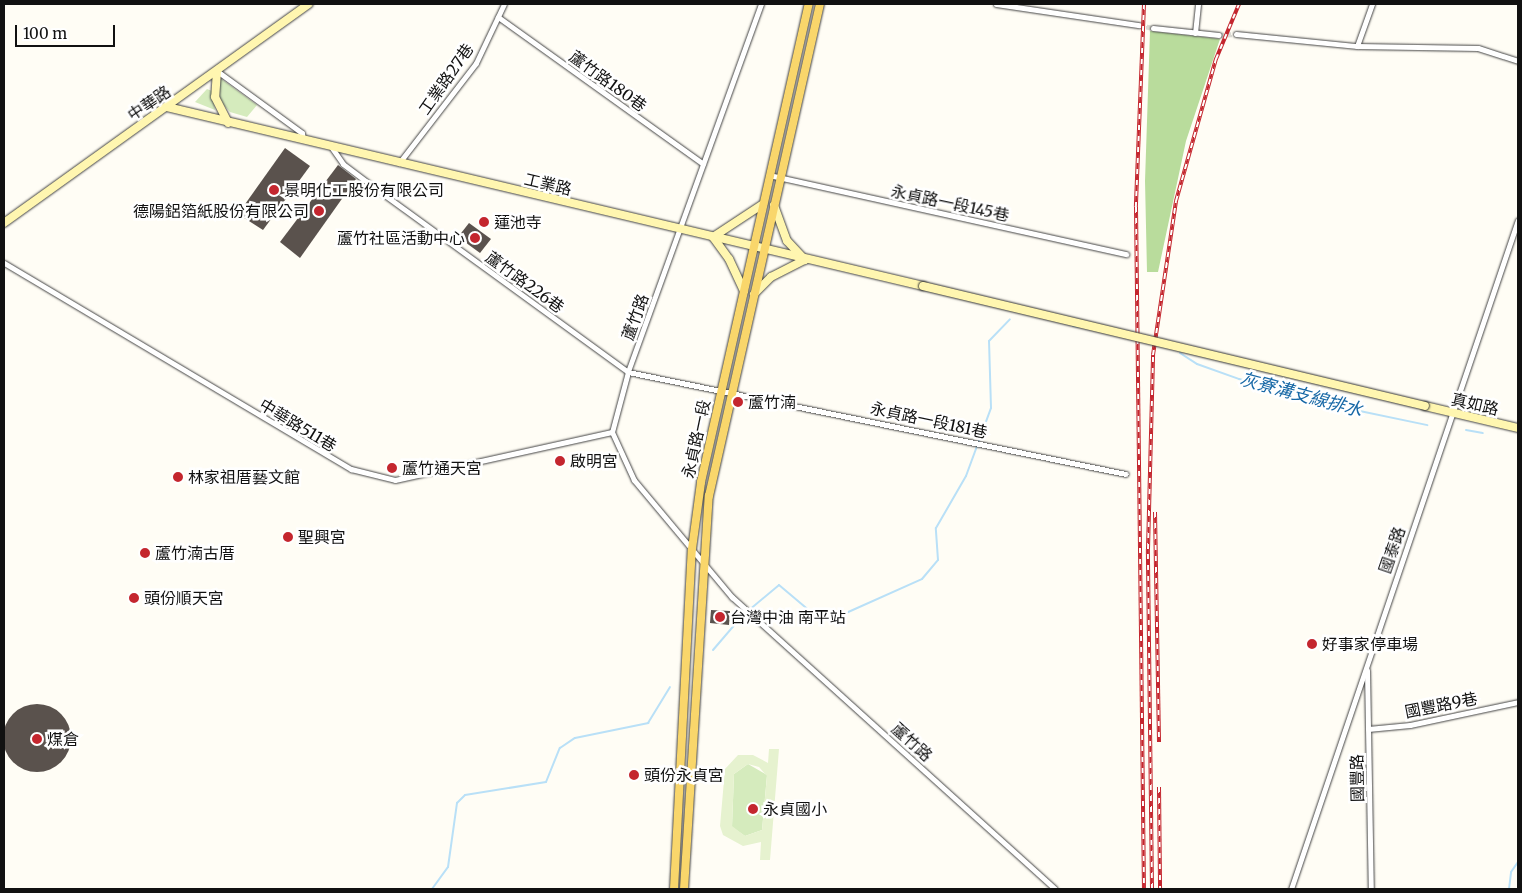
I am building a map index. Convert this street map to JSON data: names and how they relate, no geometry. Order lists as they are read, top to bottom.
{
  "streets": {
    "main road": ["永貞路一段"],
    "street": [
      "工業路27巷",
      "蘆竹路180巷",
      "中華路",
      "工業路",
      "永貞路一段145巷",
      "蘆竹路226巷",
      "蘆竹路",
      "真如路",
      "永貞路一段181巷",
      "中華路511巷",
      "國泰路",
      "國豐路9巷",
      "國豐路"
    ]
  },
  "crossings": [
    ["工業路27巷", "蘆竹路180巷"],
    ["工業路27巷", "工業路"],
    ["蘆竹路180巷", "蘆竹路"],
    ["中華路", "工業路"],
    ["工業路", "蘆竹路226巷"],
    ["工業路", "蘆竹路"],
    ["工業路", "真如路"],
    ["工業路", "永貞路一段"],
    ["永貞路一段145巷", "永貞路一段"],
    ["蘆竹路226巷", "蘆竹路"],
    ["蘆竹路226巷", "永貞路一段181巷"],
    ["蘆竹路226巷", "永貞路一段"],
    ["蘆竹路", "中華路511巷"],
    ["蘆竹路", "永貞路一段"],
    ["真如路", "國泰路"],
    ["永貞路一段181巷", "永貞路一段"],
    ["國泰路", "國豐路"],
    ["國豐路9巷", "國豐路"]
  ],
  "water": ["灰寮溝支線排水"],
  "places": [
    "景明化工股份有限公司",
    "德陽鋁箔紙股份有限公司",
    "蓮池寺",
    "蘆竹社區活動中心",
    "蘆竹湳",
    "啟明宮",
    "蘆竹通天宮",
    "林家祖厝藝文館",
    "聖興宮",
    "蘆竹湳古厝",
    "頭份順天宮",
    "台灣中油 南平站",
    "好事家停車場",
    "煤倉",
    "頭份永貞宮",
    "永貞國小"
  ],
  "scale_bar": "100 m"
}
